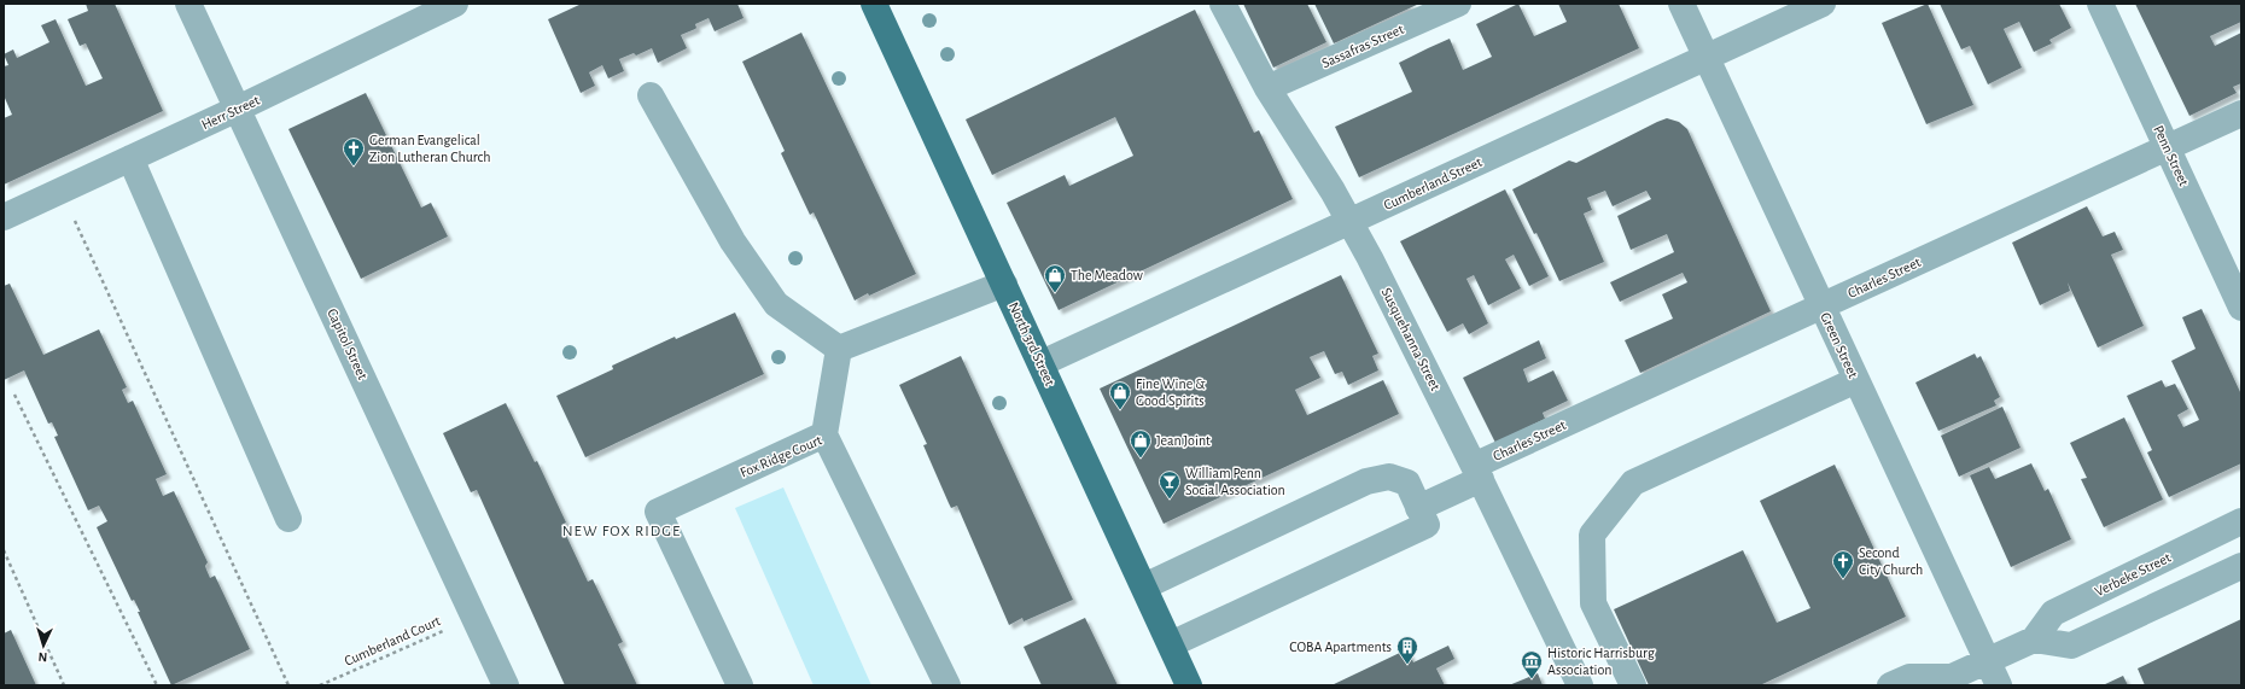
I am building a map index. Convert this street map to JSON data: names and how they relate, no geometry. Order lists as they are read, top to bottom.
{
  "streets": {
    "main road": ["North 3rd Street"],
    "street": [
      "Sassafras Street",
      "Herr Street",
      "Penn Street",
      "Cumberland Street",
      "Charles Street",
      "Susquehanna Street",
      "Capitol Street",
      "Green Street",
      "Fox Ridge Court",
      "Verbeke Street"
    ],
    "path": ["Cumberland Court"]
  },
  "crossings": [
    ["Sassafras Street", "Susquehanna Street"],
    ["Herr Street", "Capitol Street"],
    ["Penn Street", "Charles Street"],
    ["Cumberland Street", "Susquehanna Street"],
    ["Cumberland Street", "North 3rd Street"],
    ["Cumberland Street", "Green Street"],
    ["Charles Street", "Susquehanna Street"],
    ["Charles Street", "Green Street"],
    ["Capitol Street", "Cumberland Court"],
    ["Green Street", "Verbeke Street"]
  ],
  "districts": ["NEW FOX RIDGE"],
  "places": {
    "church": ["German Evangelical Zion Lutheran Church", "Second City Church"],
    "shop": ["The Meadow", "Fine Wine & Good Spirits", "Jean Joint"],
    "bar": ["William Penn Social Association"],
    "building": ["COBA Apartments"],
    "museum": ["Historic Harrisburg Association"]
  },
  "north": "bottom"
}
